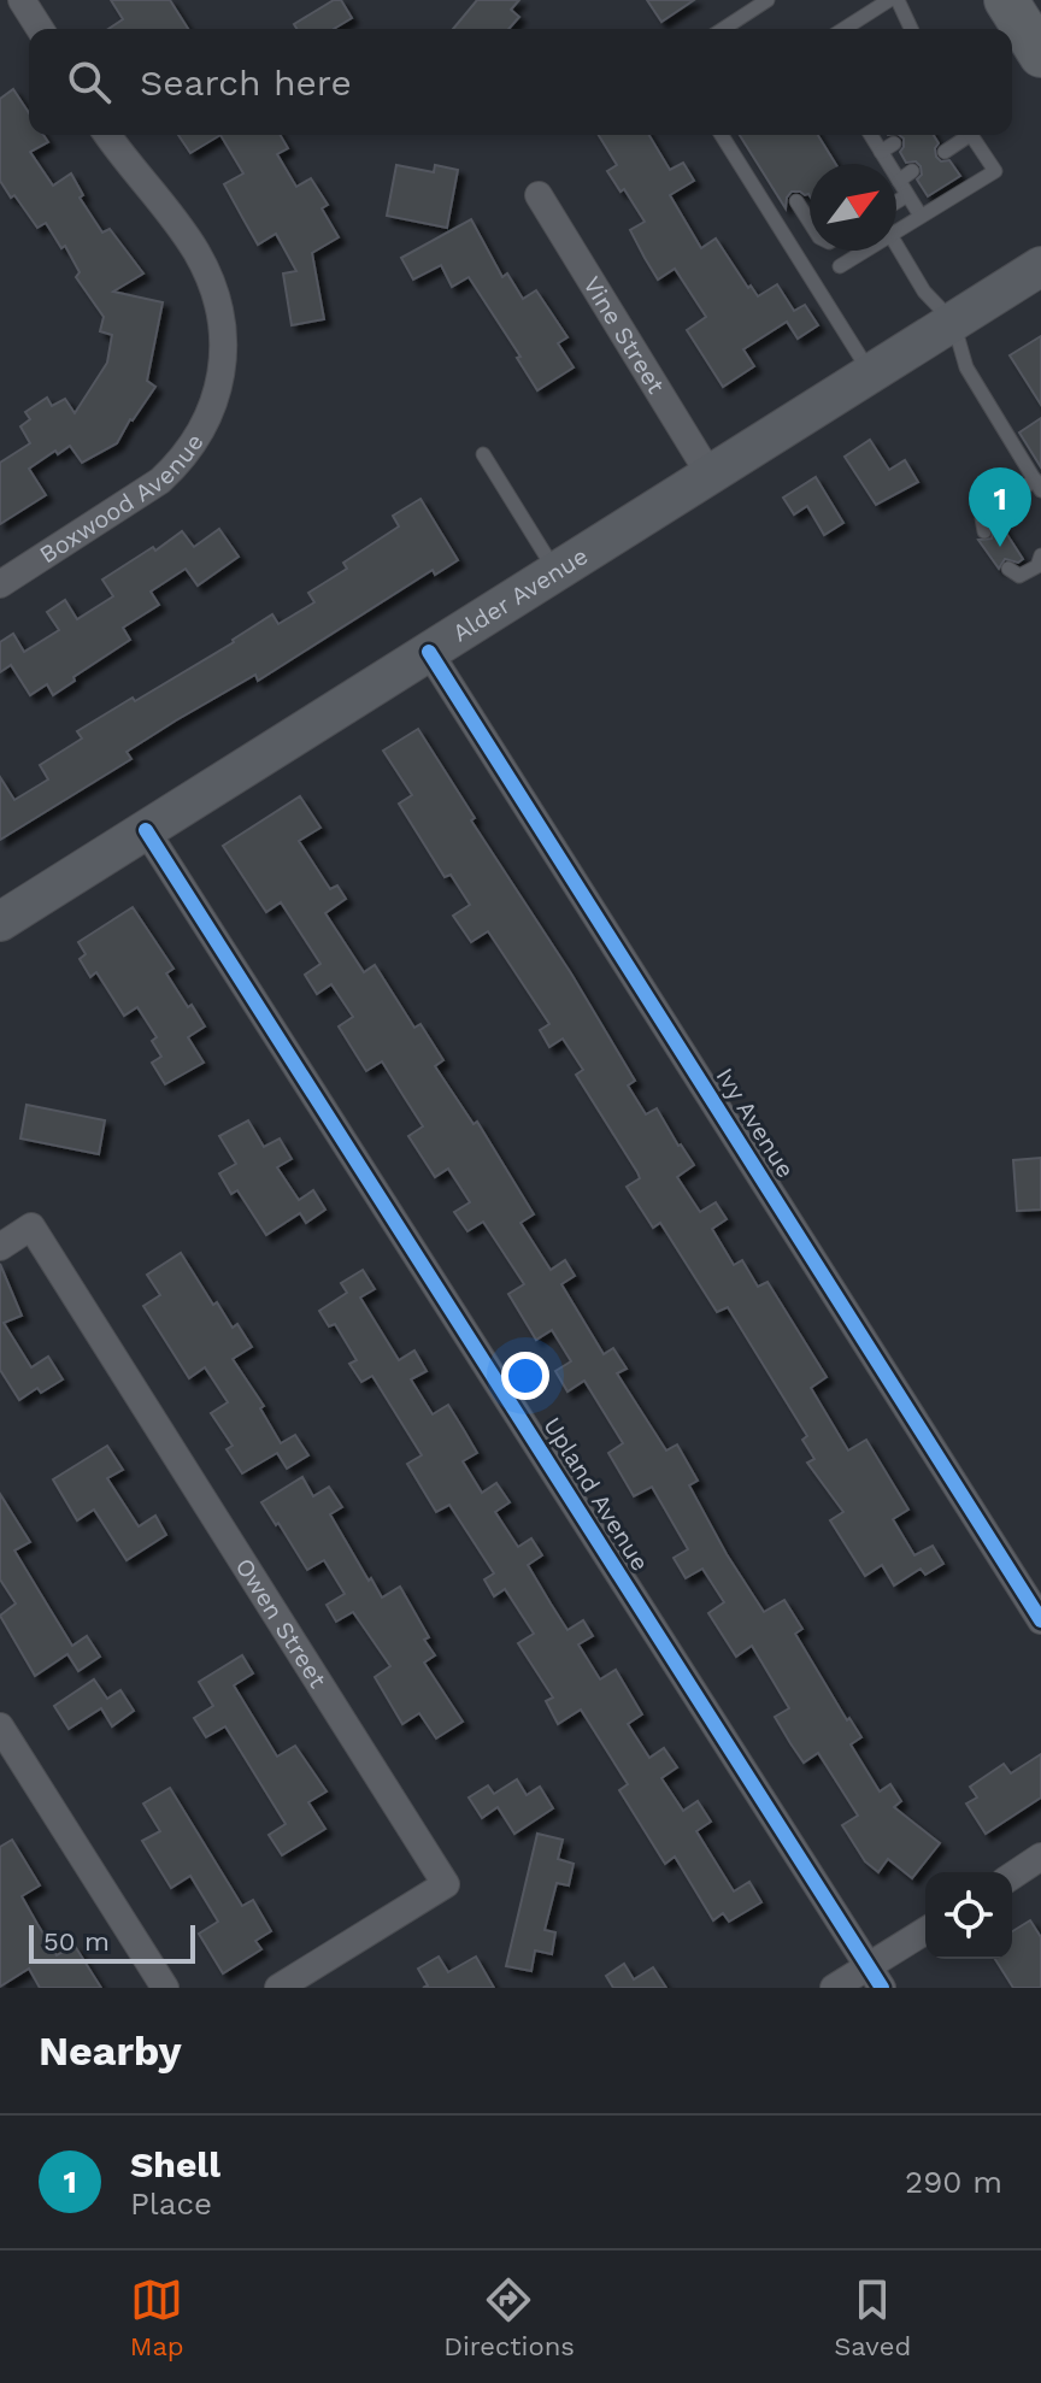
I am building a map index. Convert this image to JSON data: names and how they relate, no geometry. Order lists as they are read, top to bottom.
{
  "streets": {
    "main road": ["Alder Avenue"],
    "street": [
      "Vine Street",
      "Boxwood Avenue",
      "Ivy Avenue",
      "Upland Avenue",
      "Owen Street"
    ]
  },
  "crossings": [
    ["Vine Street", "Alder Avenue"],
    ["Alder Avenue", "Ivy Avenue"],
    ["Alder Avenue", "Upland Avenue"]
  ],
  "scale_bar": "50 m",
  "north": "top right",
  "page": {
    "search": "Search here",
    "pins": "1",
    "scale": "50 m",
    "heading": "Nearby",
    "list": [
      {
        "mark": "1",
        "name": "Shell",
        "note": "Place",
        "value": "290 m"
      }
    ],
    "nav": ["Map", "Directions", "Saved"]
  }
}
